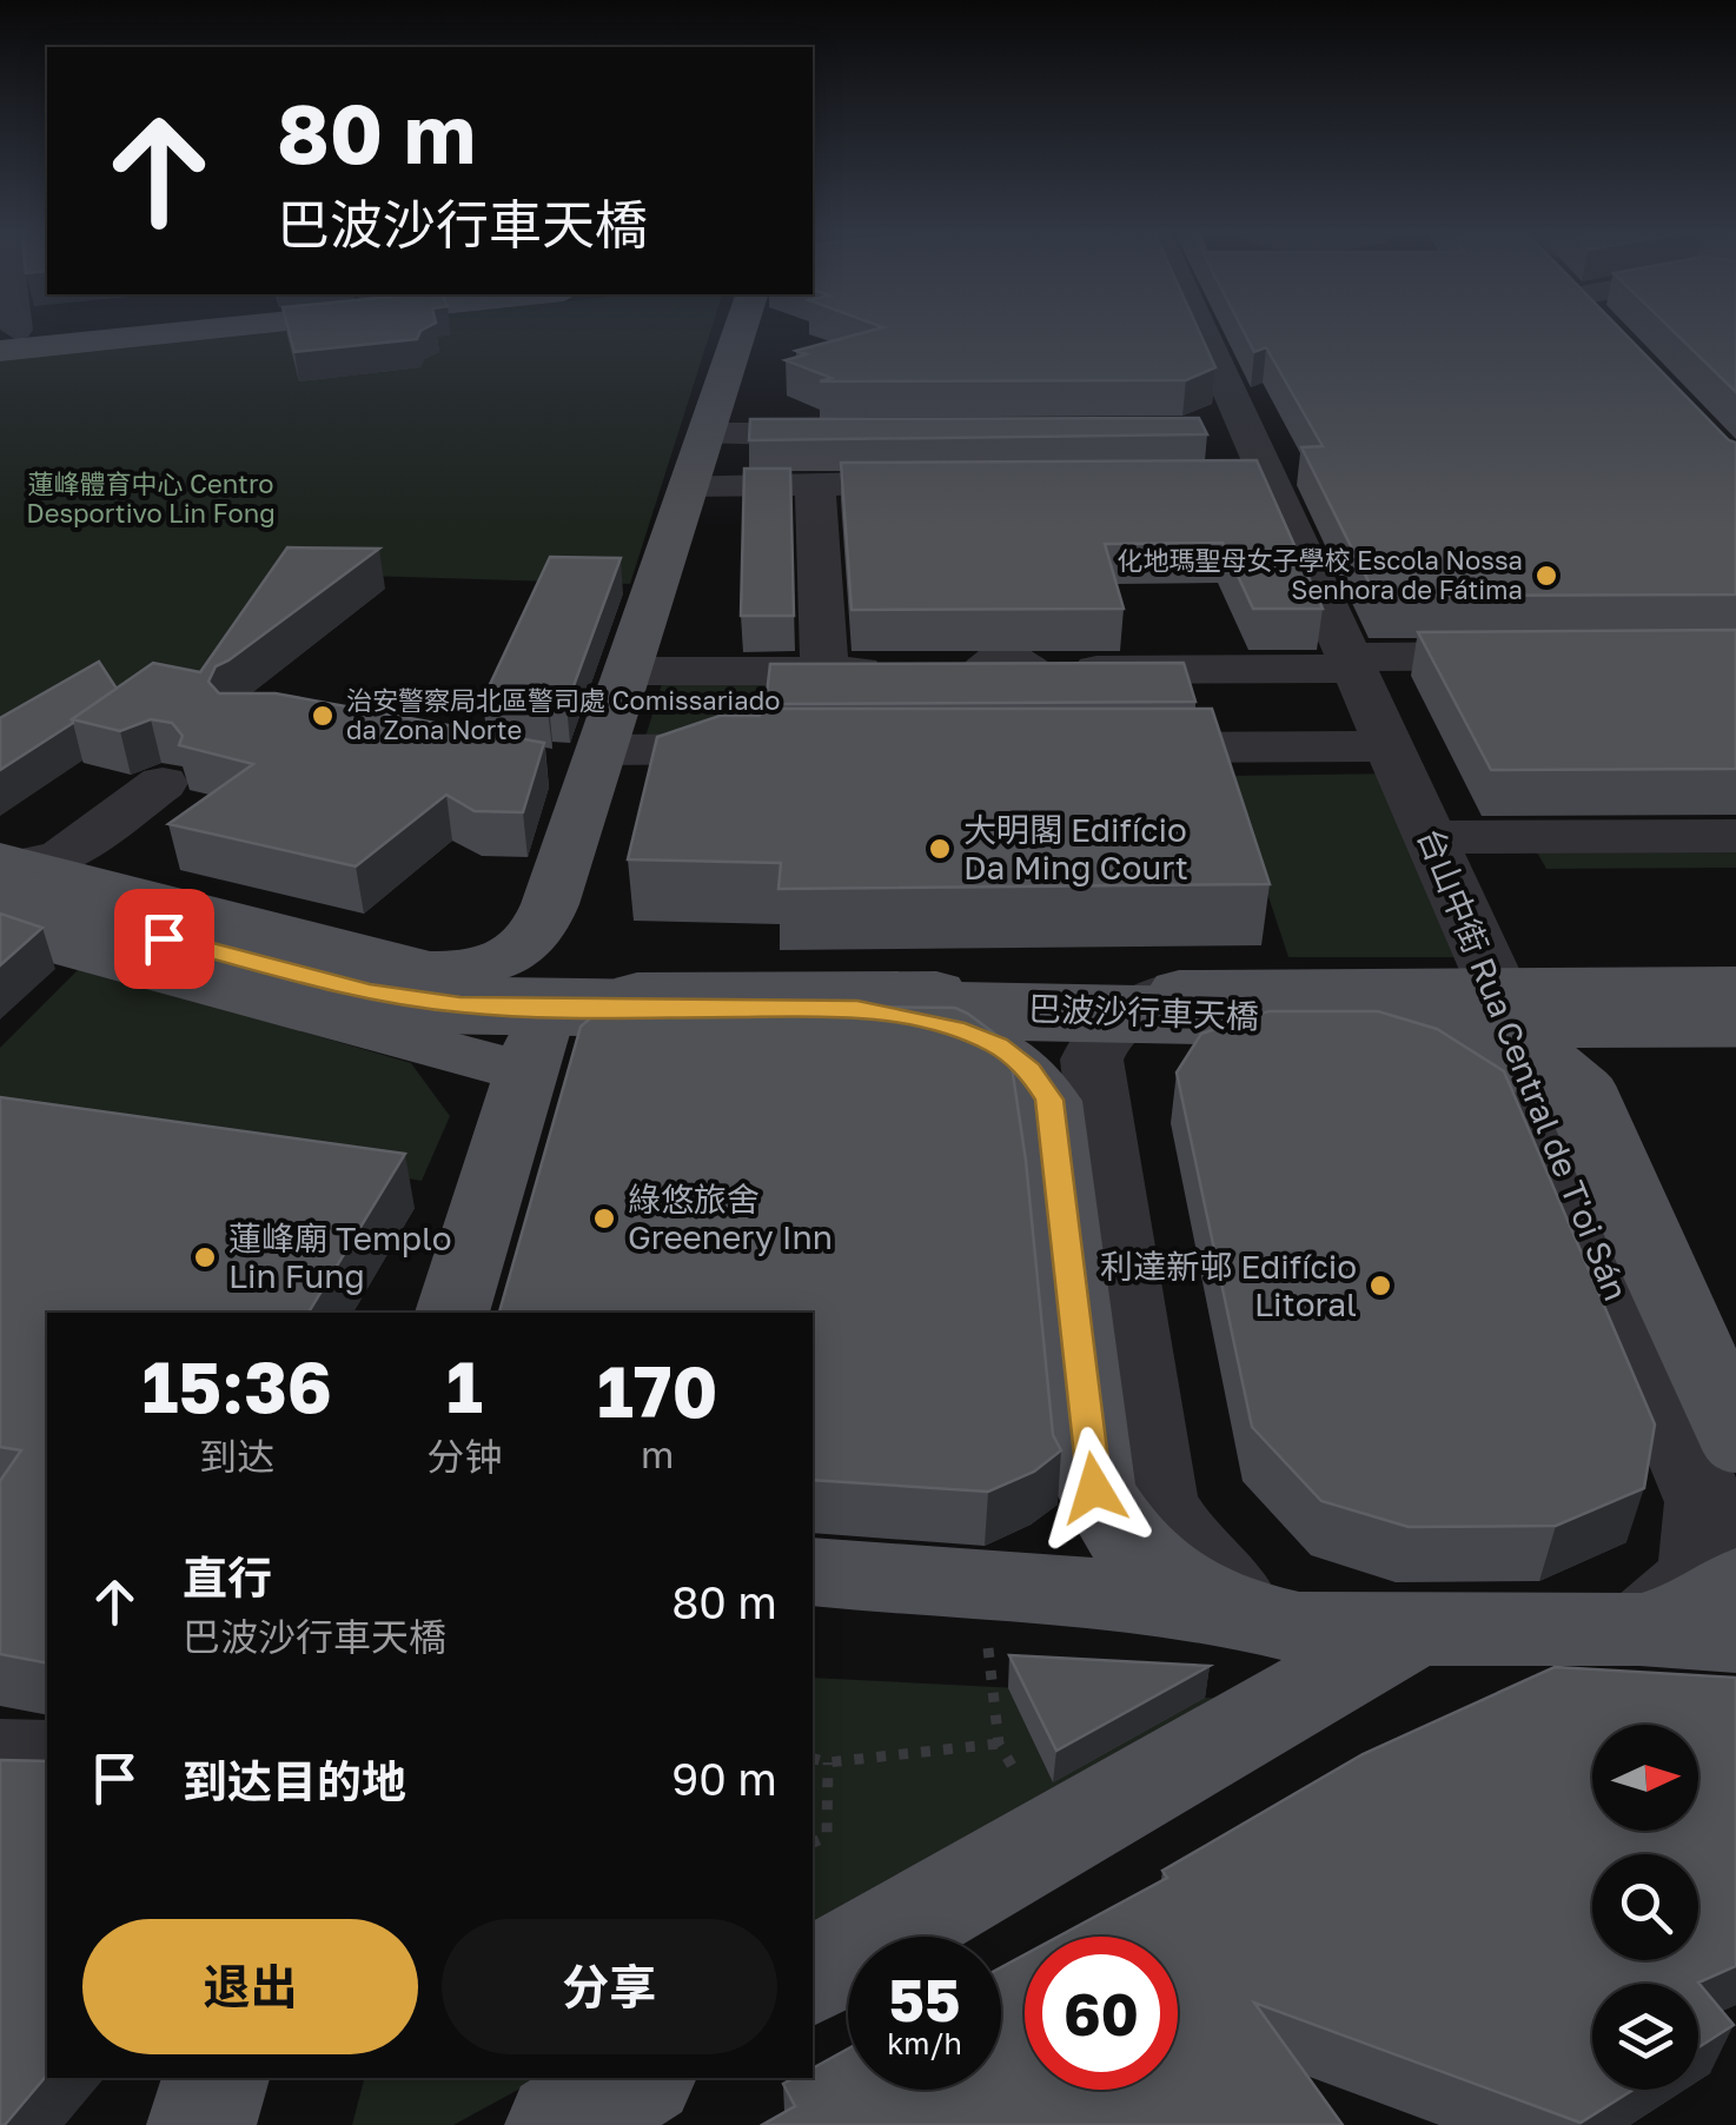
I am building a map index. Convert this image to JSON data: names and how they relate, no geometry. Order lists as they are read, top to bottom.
{
  "streets": {
    "main road": ["巴波沙行車天橋"],
    "street": ["台山中街 Rua Central de T'oi Sán"]
  },
  "parks": ["蓮峰體育中心 Centro Desportivo Lin Fong"],
  "places": [
    "化地瑪聖母女子學校 Escola Nossa Senhora de Fátima",
    "治安警察局北區警司處 Comissariado da Zona Norte",
    "大明閣 Edifício Da Ming Court",
    "綠悠旅舍 Greenery Inn",
    "蓮峰廟 Templo Lin Fung",
    "利達新邨 Edifício Litoral"
  ],
  "north": "right",
  "page": {
    "turn": ["80 m", "巴波沙行車天橋"],
    "eta": [
      "15:36",
      "到达",
      "1",
      "分钟",
      "170",
      "m"
    ],
    "list": [
      {
        "name": "直行",
        "note": "巴波沙行車天橋",
        "value": "80 m"
      },
      {
        "name": "到达目的地",
        "value": "90 m"
      }
    ],
    "buttons": ["退出", "分享"],
    "speed": "55 km/h",
    "limit": "60"
  }
}
